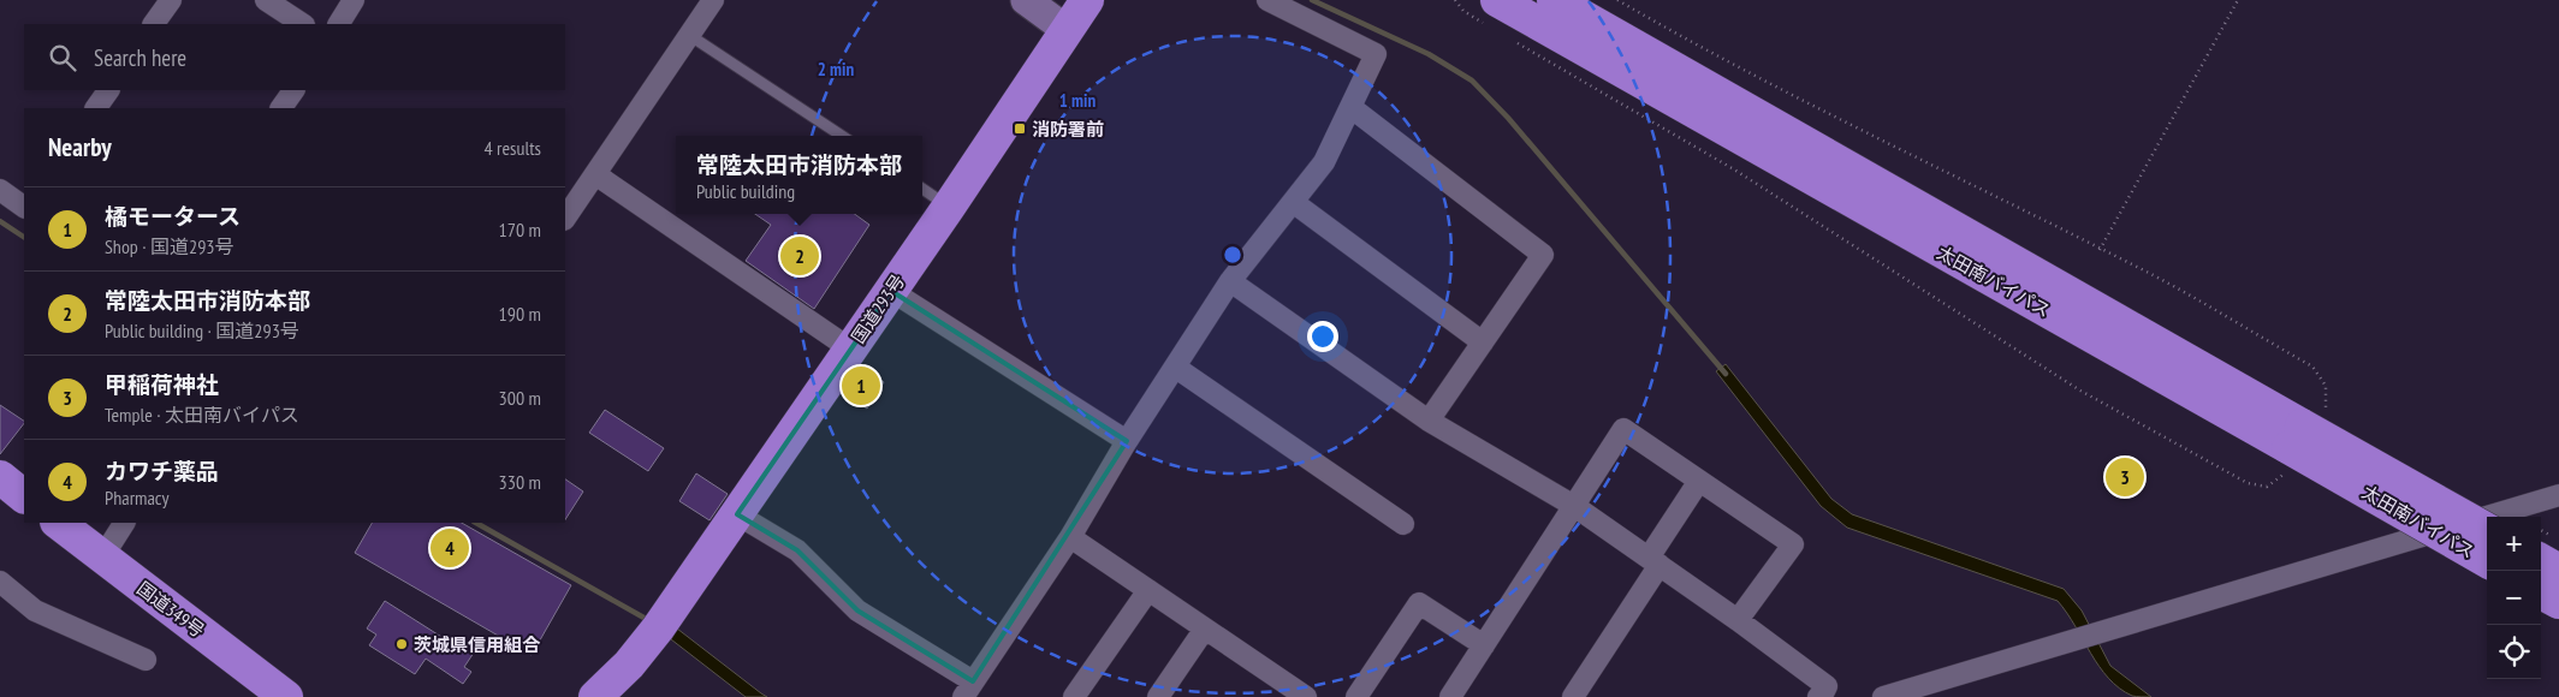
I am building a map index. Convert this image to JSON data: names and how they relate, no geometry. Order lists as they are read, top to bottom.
{
  "streets": {
    "highway": ["太田南バイパス", "国道293号", "国道349号"]
  },
  "places": {
    "transit": ["消防署前"],
    "other": ["茨城県信用組合"]
  },
  "page": {
    "search": "Search here",
    "heading": ["Nearby", "4 results"],
    "popup": ["常陸太田市消防本部", "Public building"],
    "list": [
      {
        "mark": "1",
        "name": "橘モータース",
        "note": "Shop · 国道293号",
        "value": "170 m"
      },
      {
        "mark": "2",
        "name": "常陸太田市消防本部",
        "note": "Public building · 国道293号",
        "value": "190 m"
      },
      {
        "mark": "3",
        "name": "甲稲荷神社",
        "note": "Temple · 太田南バイパス",
        "value": "300 m"
      },
      {
        "mark": "4",
        "name": "カワチ薬品",
        "note": "Pharmacy",
        "value": "330 m"
      }
    ],
    "pins": [
      "2",
      "1",
      "3",
      "4"
    ],
    "map_buttons": ["+", "−"]
  },
  "rings": ["2 min", "1 min"]
}
